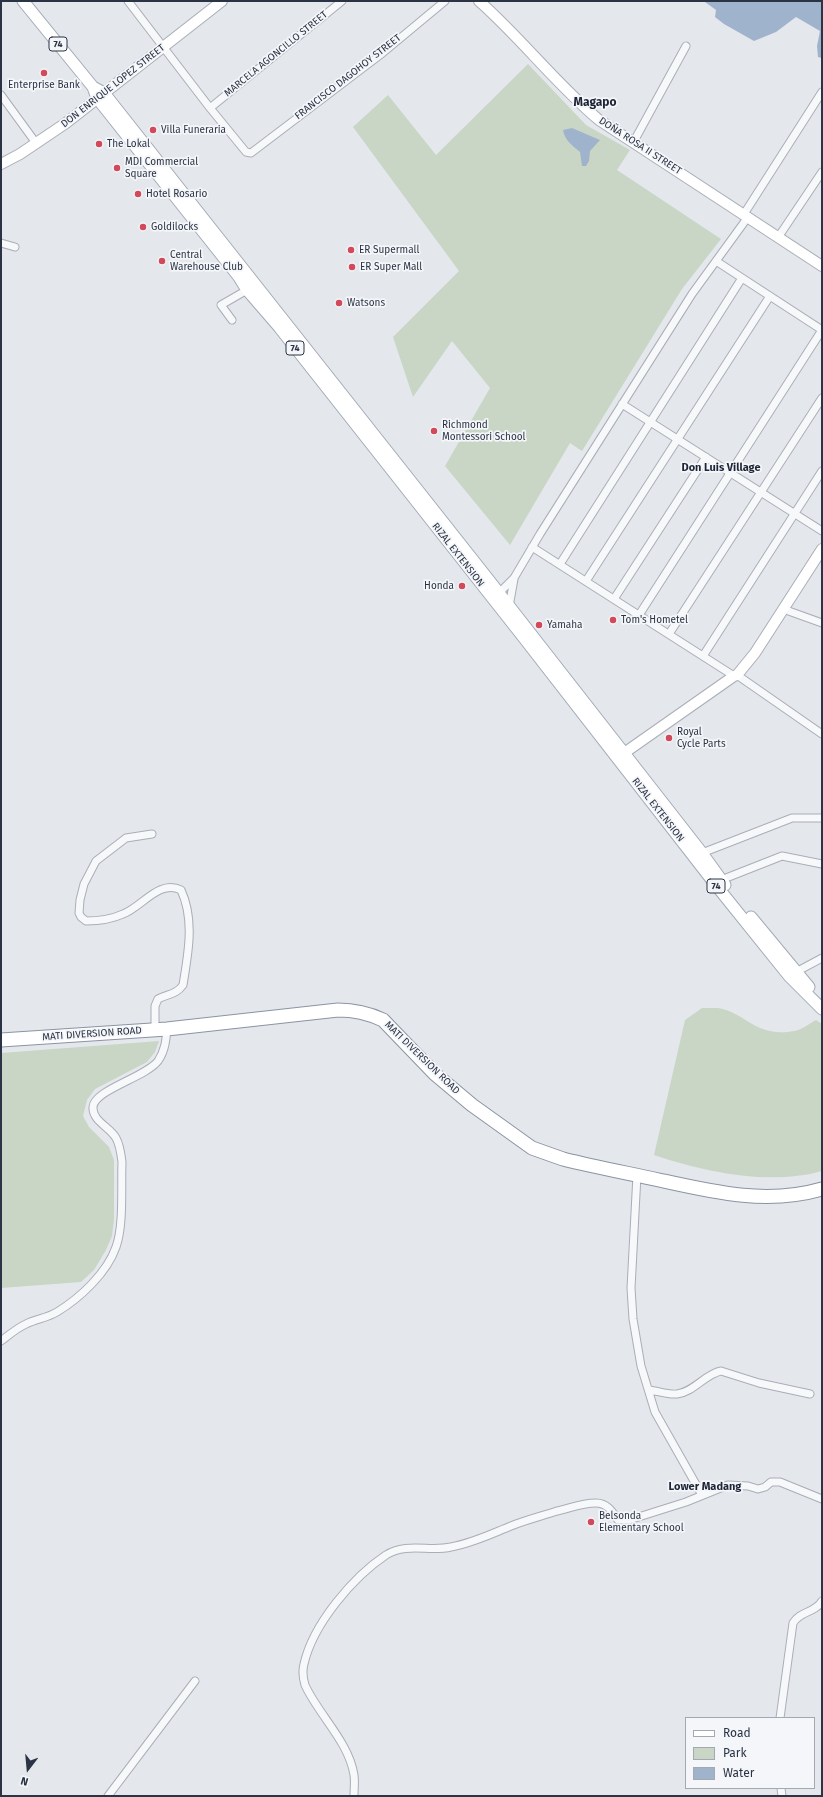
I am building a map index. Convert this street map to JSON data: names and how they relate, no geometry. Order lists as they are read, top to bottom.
{
  "streets": {
    "highway": ["MATI DIVERSION ROAD"],
    "main road": ["74", "RIZAL EXTENSION"],
    "street": [
      "MARCELA AGONCILLO STREET",
      "FRANCISCO DAGOHOY STREET",
      "DON ENRIQUE LOPEZ STREET",
      "DOÑA ROSA II STREET"
    ]
  },
  "crossings": [
    ["74", "DON ENRIQUE LOPEZ STREET"],
    ["74", "RIZAL EXTENSION"],
    ["MARCELA AGONCILLO STREET", "FRANCISCO DAGOHOY STREET"],
    ["DON ENRIQUE LOPEZ STREET", "RIZAL EXTENSION"]
  ],
  "districts": ["Magapo", "Don Luis Village", "Lower Madang"],
  "places": [
    "Enterprise Bank",
    "Villa Funeraria",
    "The Lokal",
    "MDI Commercial Square",
    "Hotel Rosario",
    "Goldilocks",
    "ER Supermall",
    "Central Warehouse Club",
    "ER Super Mall",
    "Watsons",
    "Richmond Montessori School",
    "Honda",
    "Tom's Hometel",
    "Yamaha",
    "Royal Cycle Parts",
    "Belsonda Elementary School"
  ],
  "legend": ["Road", "Park", "Water"],
  "north": "bottom"
}
